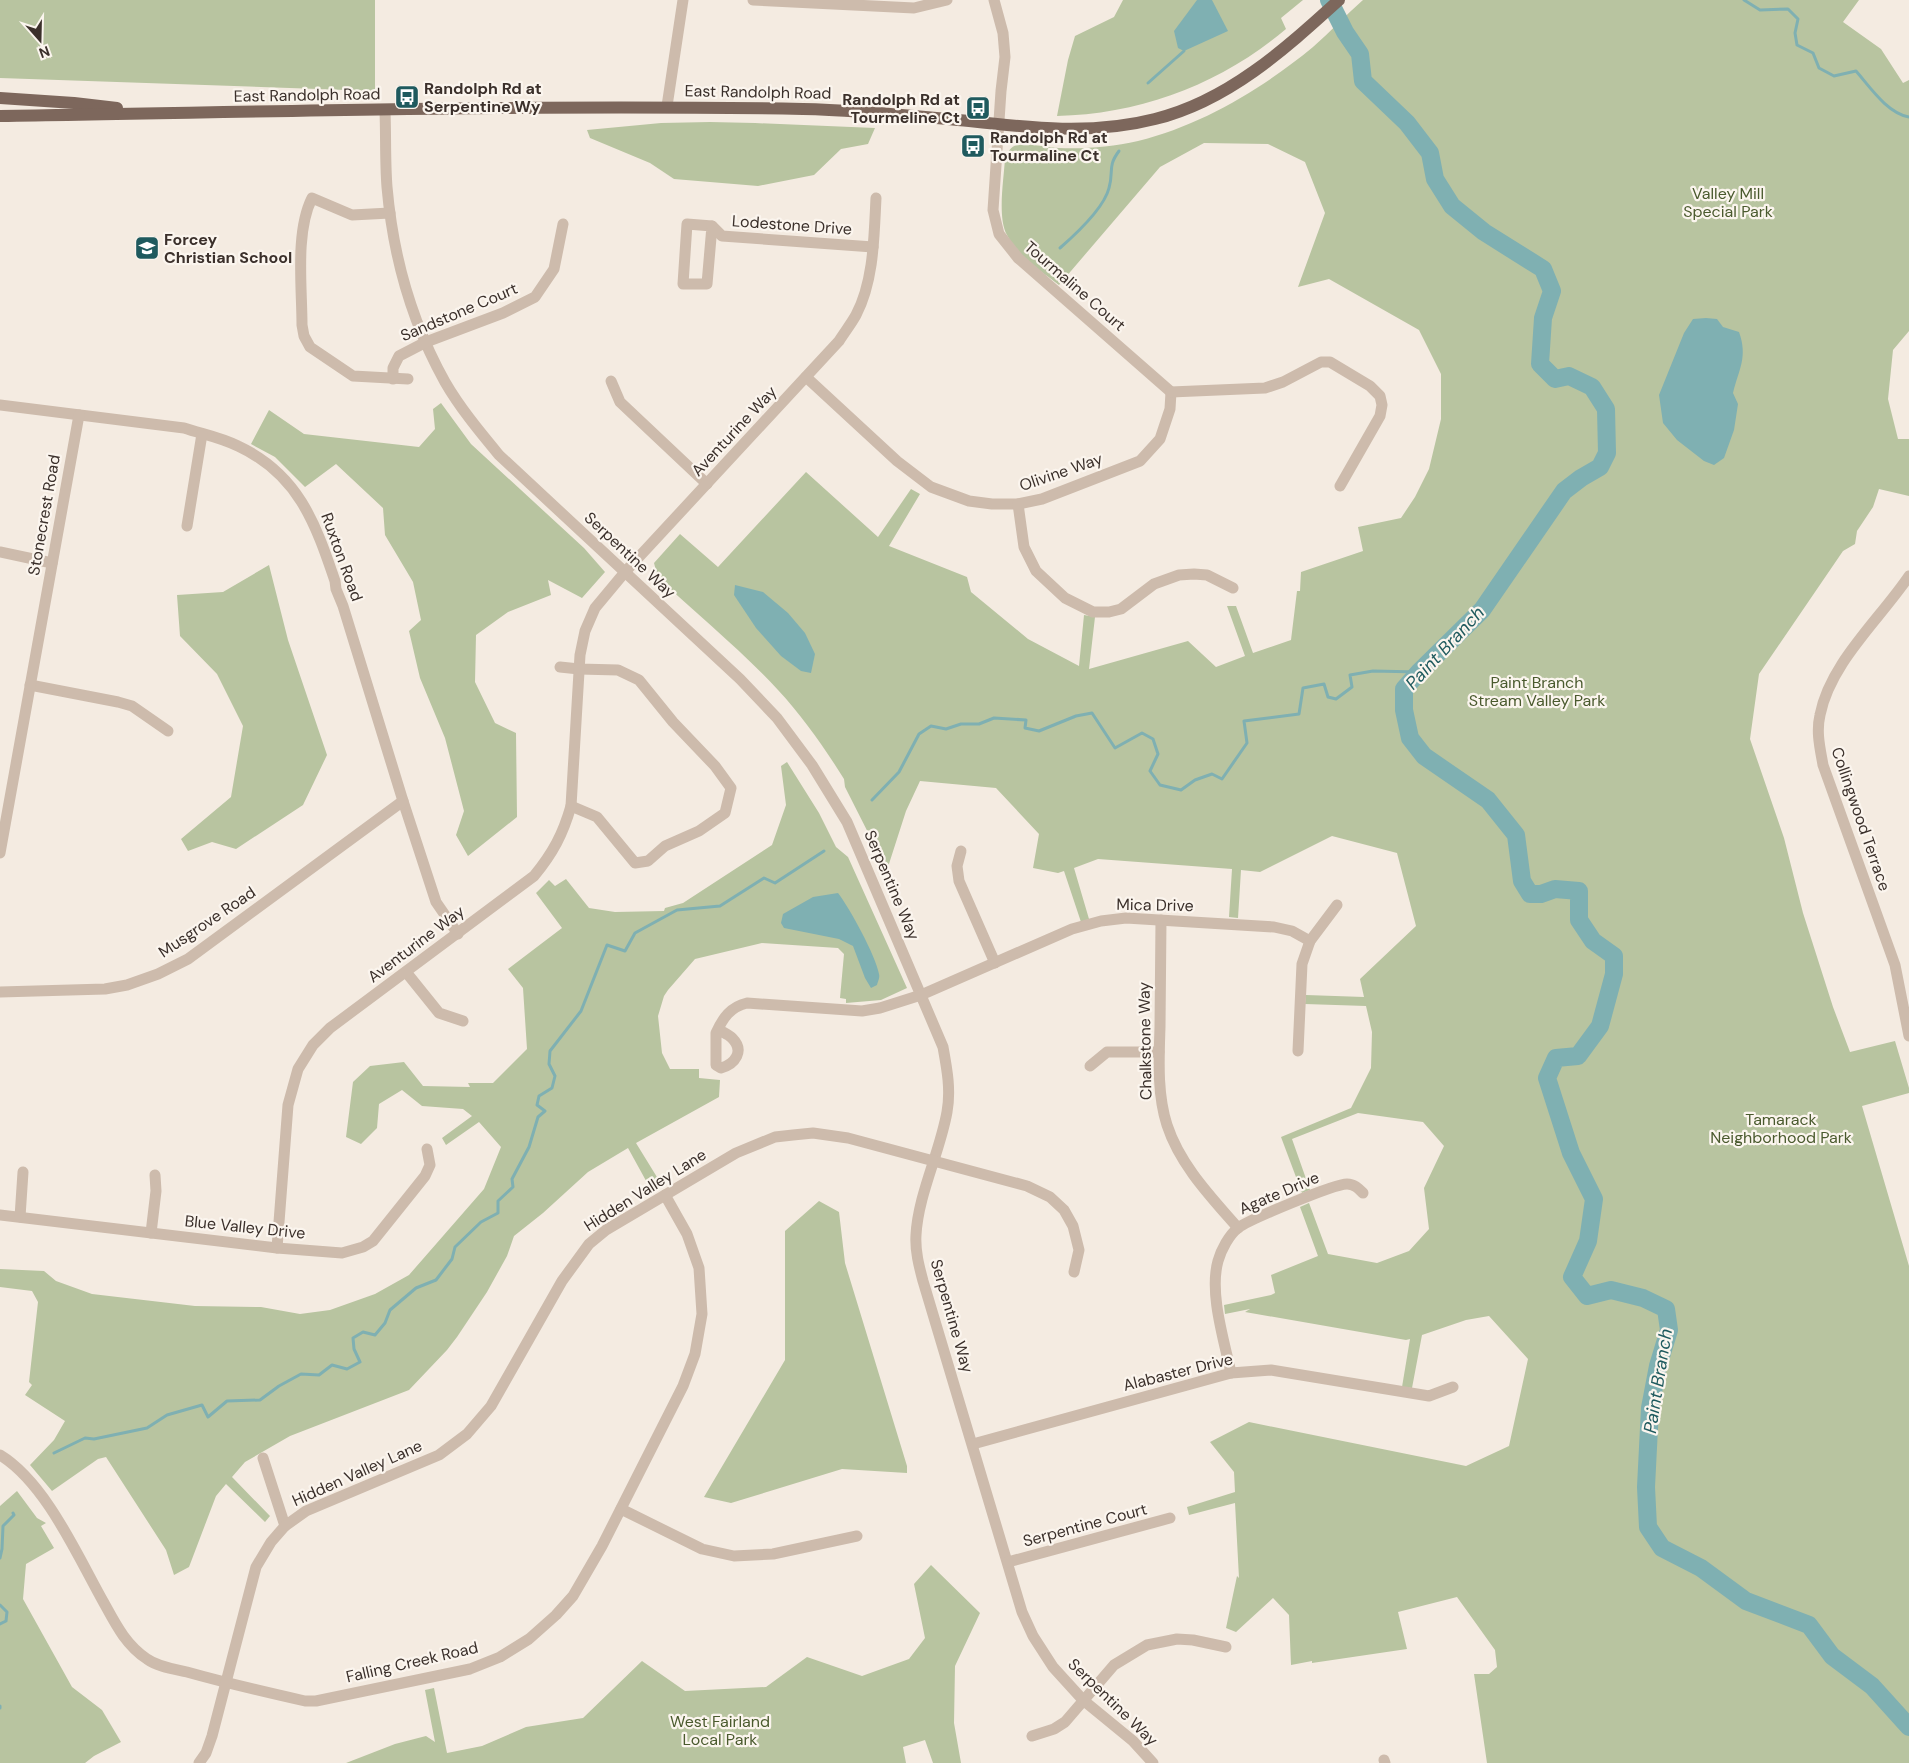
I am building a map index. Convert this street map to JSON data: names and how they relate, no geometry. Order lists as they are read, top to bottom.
{
  "streets": {
    "main road": ["East Randolph Road"],
    "street": [
      "Lodestone Drive",
      "Tourmaline Court",
      "Sandstone Court",
      "Aventurine Way",
      "Olivine Way",
      "Stonecrest Road",
      "Serpentine Way",
      "Ruxton Road",
      "Collingwood Terrace",
      "Mica Drive",
      "Musgrove Road",
      "Chalkstone Way",
      "Hidden Valley Lane",
      "Agate Drive",
      "Blue Valley Drive",
      "Alabaster Drive",
      "Serpentine Court",
      "Falling Creek Road"
    ]
  },
  "crossings": [
    ["East Randolph Road", "Tourmaline Court"],
    ["East Randolph Road", "Serpentine Way"],
    ["Lodestone Drive", "Aventurine Way"],
    ["Tourmaline Court", "Olivine Way"],
    ["Sandstone Court", "Serpentine Way"],
    ["Aventurine Way", "Olivine Way"],
    ["Aventurine Way", "Serpentine Way"],
    ["Aventurine Way", "Ruxton Road"],
    ["Aventurine Way", "Blue Valley Drive"],
    ["Stonecrest Road", "Ruxton Road"],
    ["Serpentine Way", "Mica Drive"],
    ["Serpentine Way", "Hidden Valley Lane"],
    ["Serpentine Way", "Alabaster Drive"],
    ["Serpentine Way", "Serpentine Court"],
    ["Ruxton Road", "Musgrove Road"],
    ["Mica Drive", "Chalkstone Way"],
    ["Chalkstone Way", "Agate Drive"],
    ["Hidden Valley Lane", "Falling Creek Road"],
    ["Agate Drive", "Alabaster Drive"]
  ],
  "water": ["Paint Branch"],
  "parks": [
    "Valley Mill Special Park",
    "Paint Branch Stream Valley Park",
    "Tamarack Neighborhood Park",
    "West Fairland Local Park"
  ],
  "places": {
    "bus stop": ["Randolph Rd at Serpentine Wy", "Randolph Rd at Tourmeline Ct", "Randolph Rd at Tourmaline Ct"],
    "school or university": ["Forcey Christian School"]
  },
  "north": "bottom"
}
